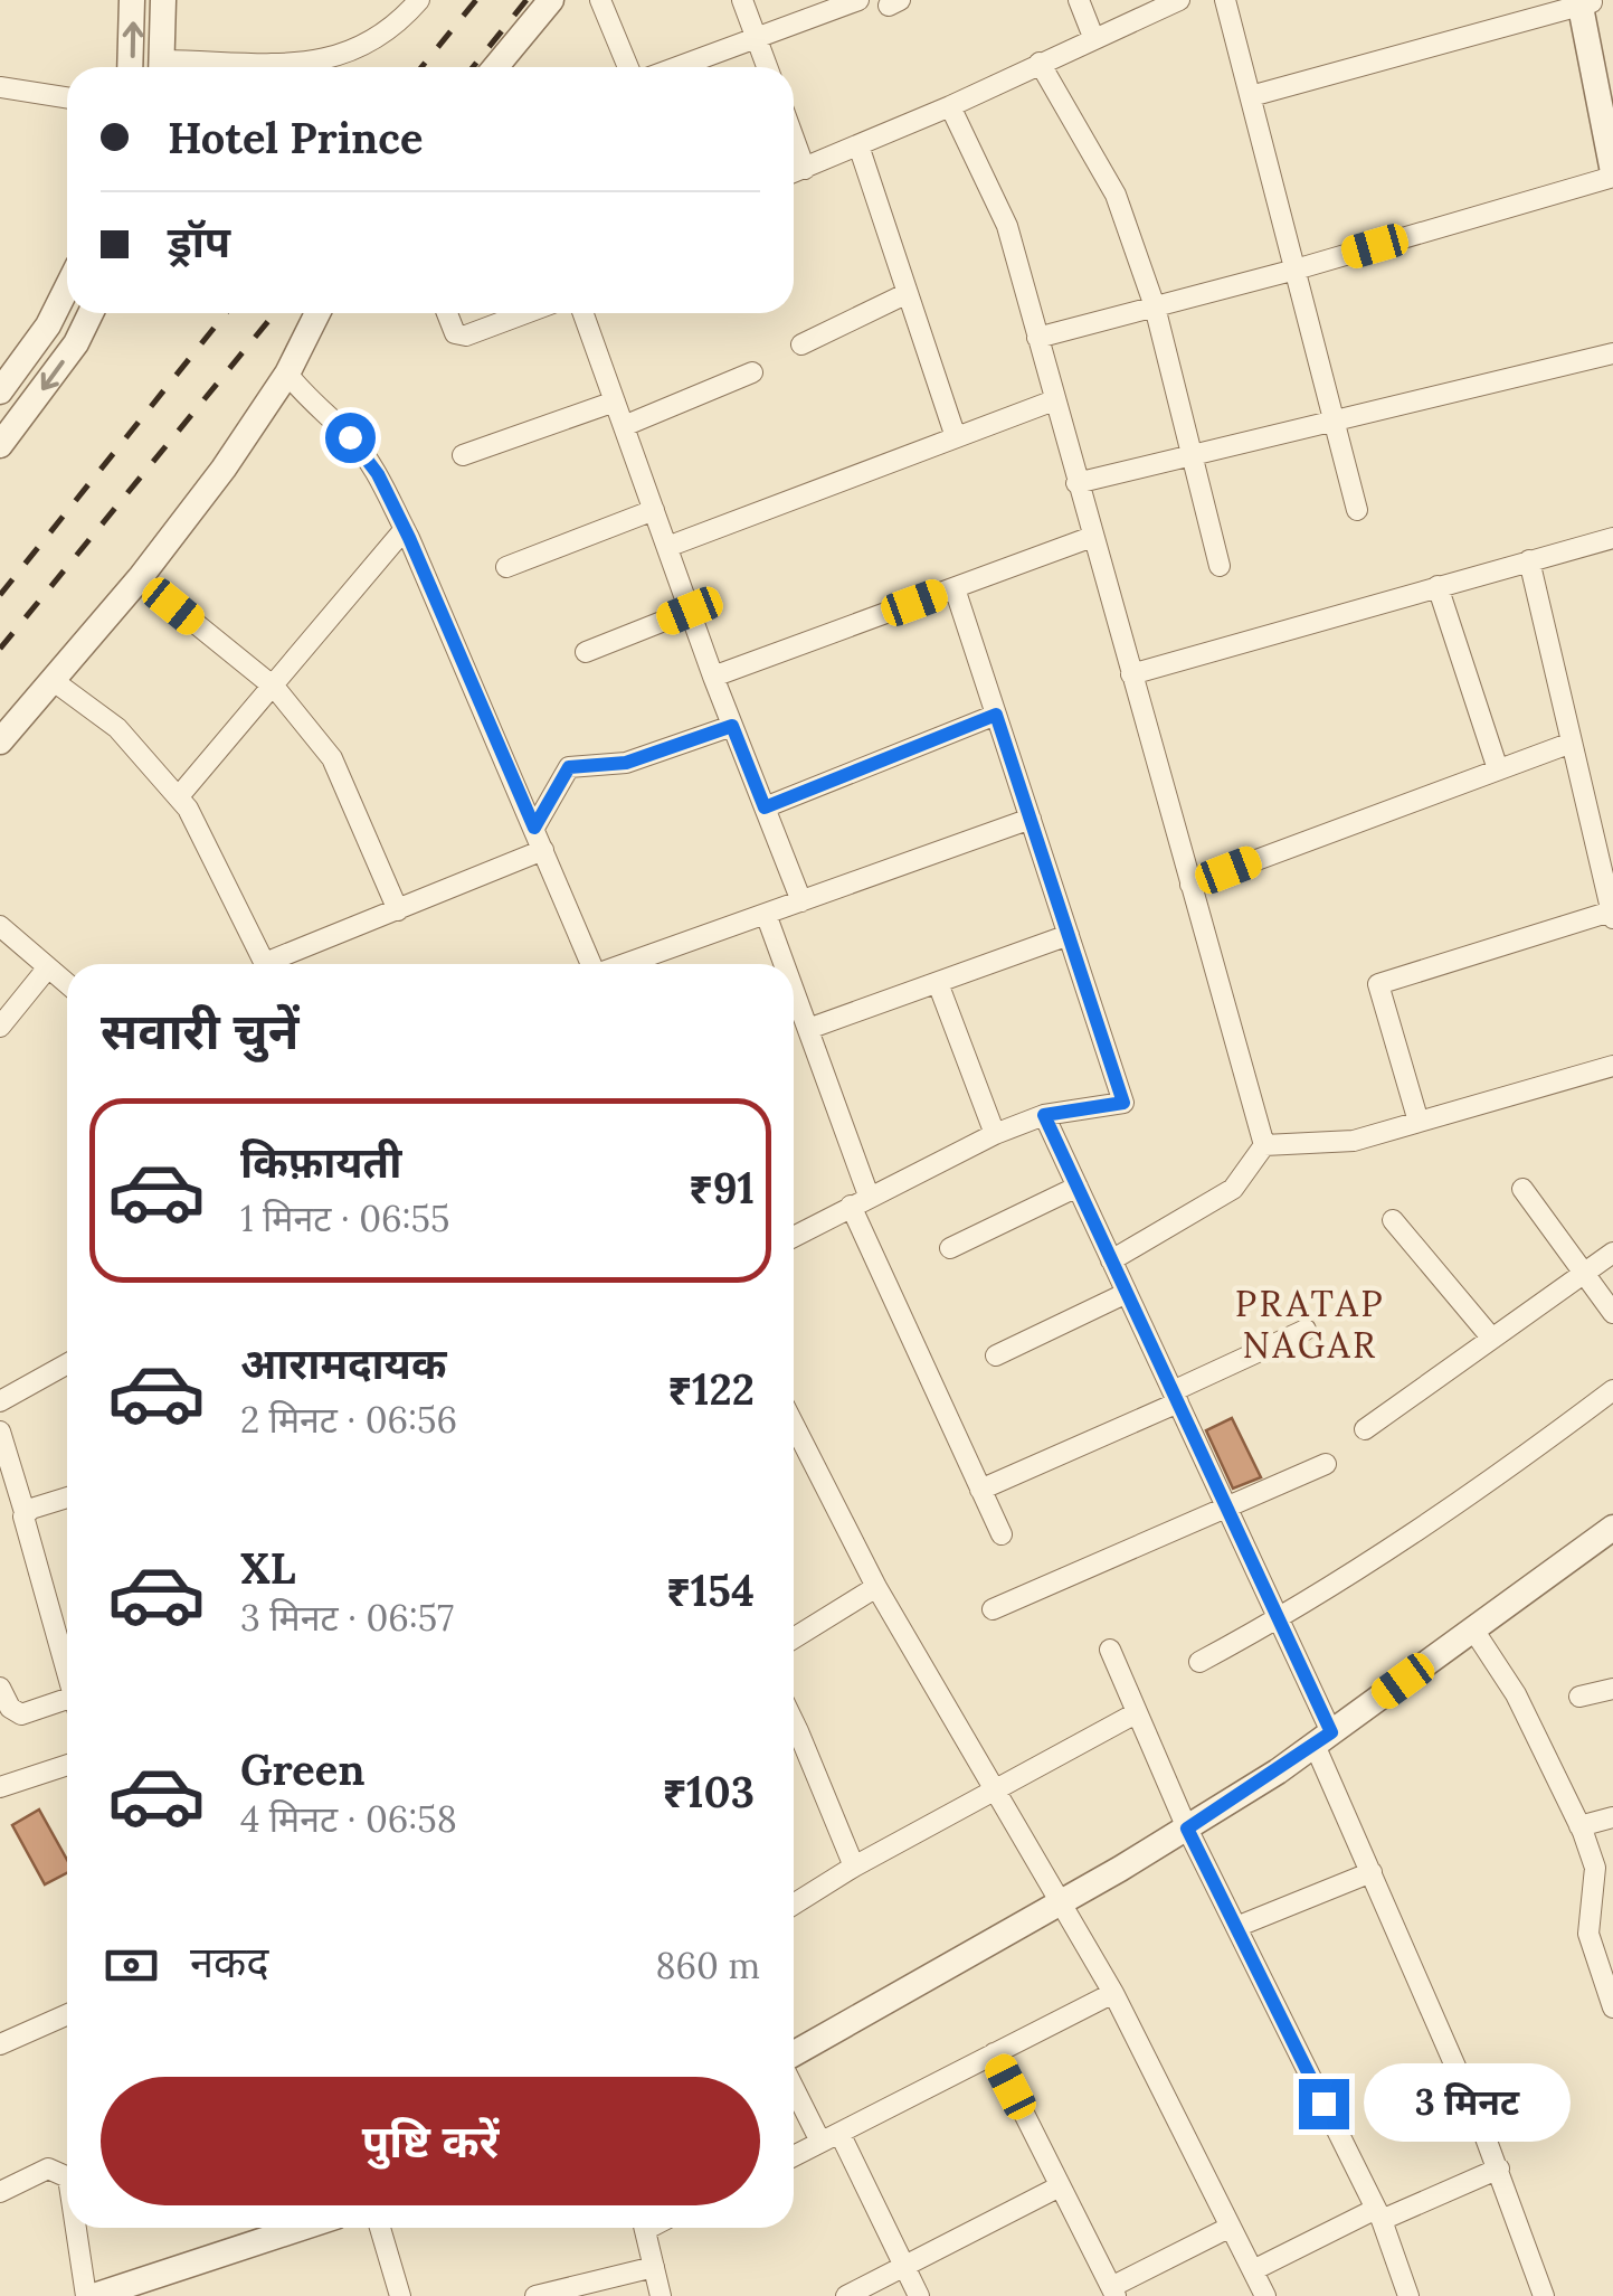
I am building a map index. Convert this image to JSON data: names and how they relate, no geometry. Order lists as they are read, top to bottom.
{
  "districts": ["PRATAP NAGAR"],
  "page": {
    "banner": ["Hotel Prince", "ड्रॉप"],
    "heading": "सवारी चुनें",
    "list": [
      {
        "name": "किफ़ायती",
        "note": "1 मिनट · 06:55",
        "value": "₹91"
      },
      {
        "name": "आरामदायक",
        "note": "2 मिनट · 06:56",
        "value": "₹122"
      },
      {
        "name": "XL",
        "note": "3 मिनट · 06:57",
        "value": "₹154"
      },
      {
        "name": "Green",
        "note": "4 मिनट · 06:58",
        "value": "₹103"
      }
    ],
    "pay": ["नकद", "860 m"],
    "buttons": "पुष्टि करें",
    "bubble": "3 मिनट"
  }
}
